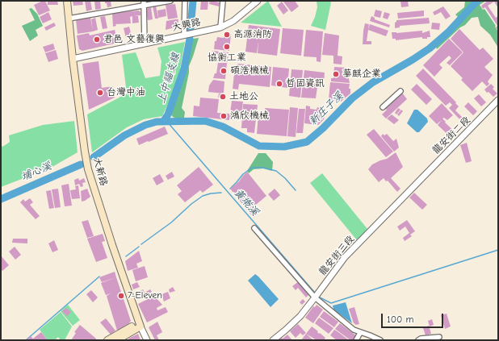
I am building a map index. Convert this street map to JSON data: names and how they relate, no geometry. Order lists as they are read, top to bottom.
{
  "streets": {
    "main road": ["大新路"],
    "street": ["大興路", "龍安街二段", "龍安街三段"]
  },
  "crossings": [
    ["大興路", "大新路"],
    ["龍安街二段", "龍安街三段"]
  ],
  "water": [
    "上中福支線",
    "新庄子溪",
    "埔心溪",
    "黃墘溪"
  ],
  "places": [
    "高源消防",
    "君邑 文藝復興",
    "協衡工業",
    "碩浩機械",
    "華麒企業",
    "哲固資訊",
    "台灣中油",
    "土地公",
    "鴻欣機械",
    "7-Eleven"
  ],
  "scale_bar": "100 m"
}
